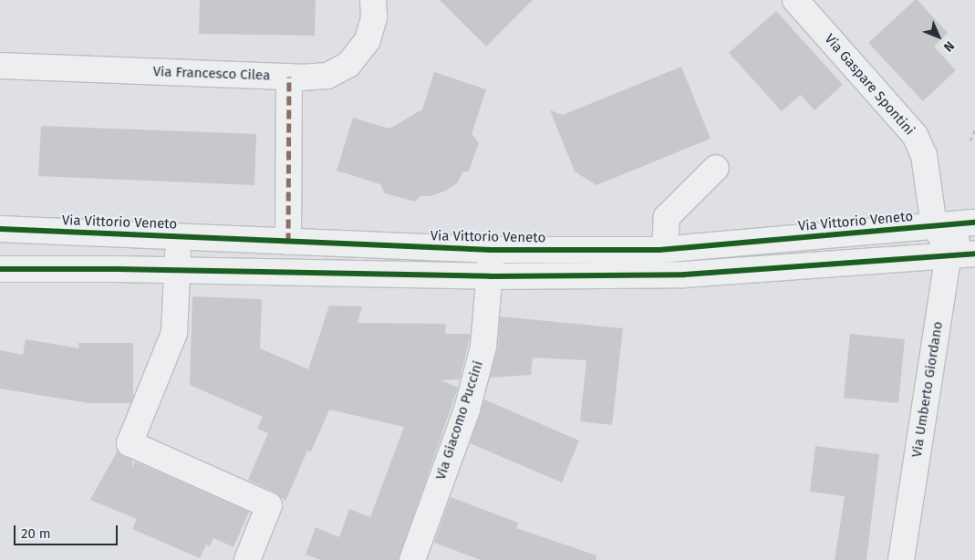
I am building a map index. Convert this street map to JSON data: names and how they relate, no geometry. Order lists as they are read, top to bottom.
{
  "streets": {
    "street": [
      "Via Francesco Cilea",
      "Via Gaspare Spontini",
      "Via Vittorio Veneto",
      "Via Umberto Giordano",
      "Via Giacomo Puccini"
    ]
  },
  "crossings": [
    ["Via Gaspare Spontini", "Via Vittorio Veneto"],
    ["Via Gaspare Spontini", "Via Umberto Giordano"],
    ["Via Vittorio Veneto", "Via Umberto Giordano"],
    ["Via Vittorio Veneto", "Via Giacomo Puccini"]
  ],
  "scale_bar": "20 m",
  "north": "bottom right"
}
